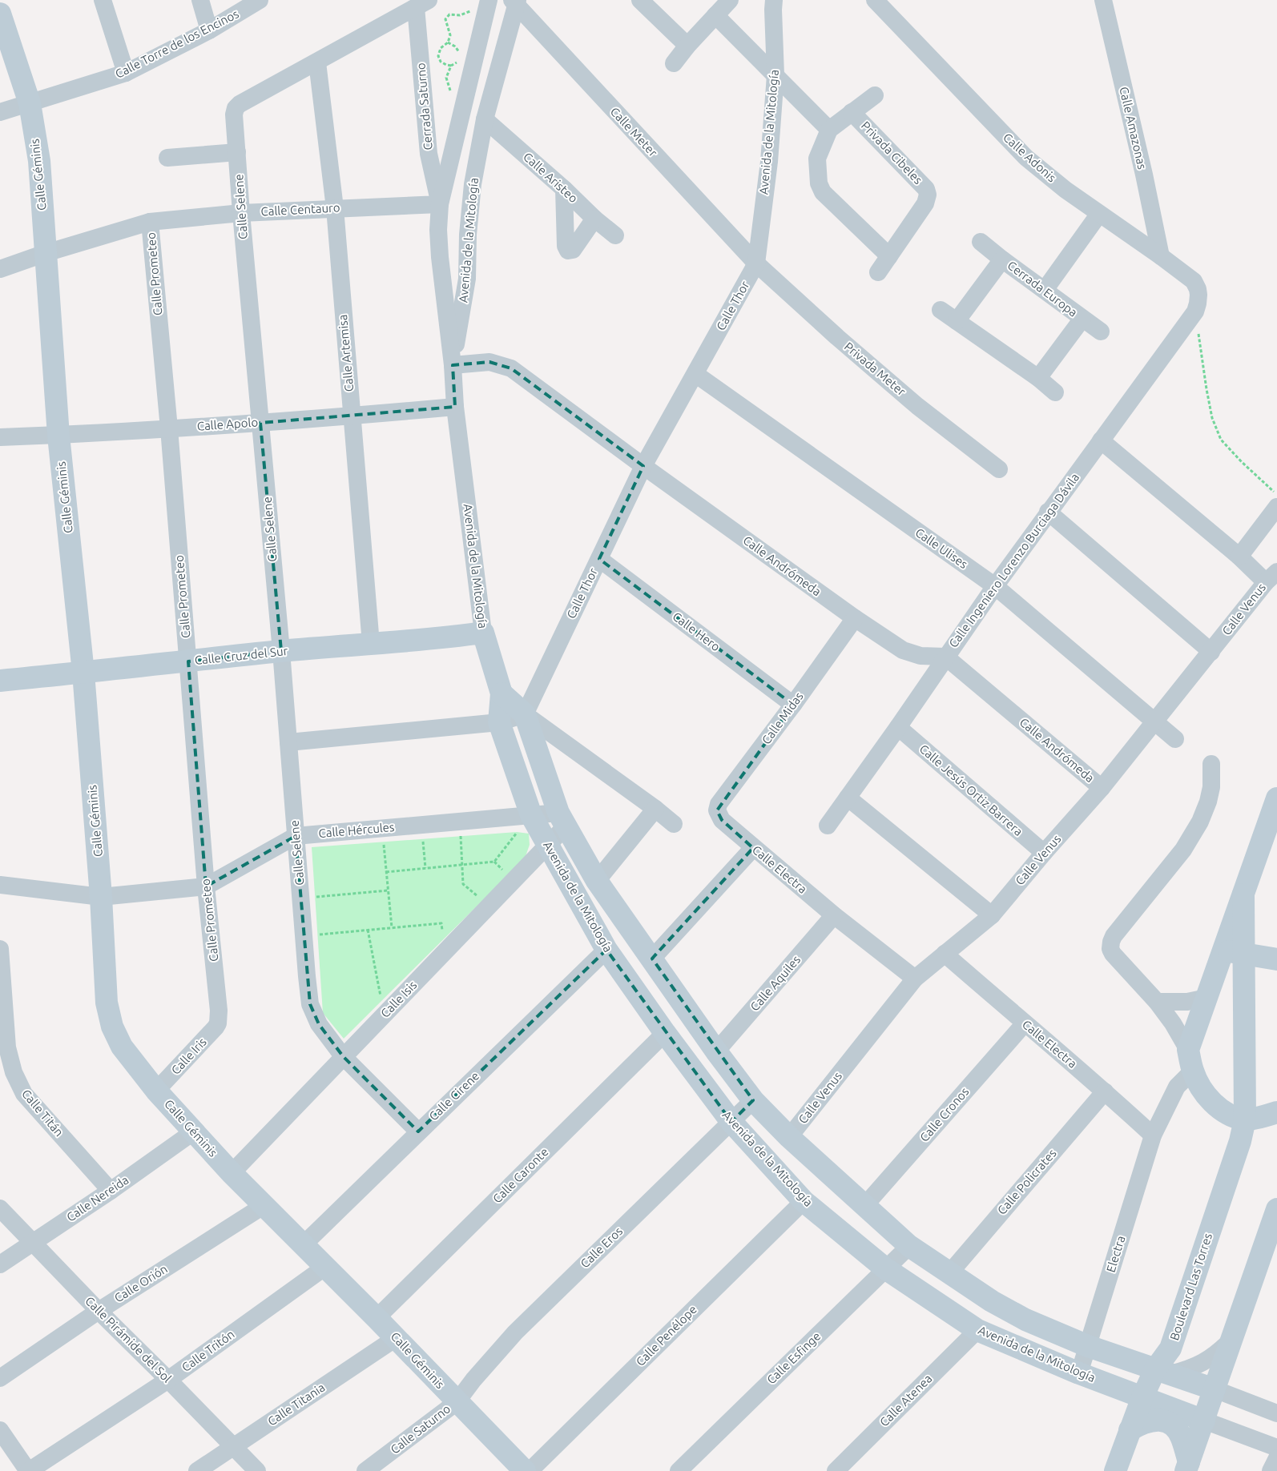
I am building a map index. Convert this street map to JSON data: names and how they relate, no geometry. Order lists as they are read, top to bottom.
{
  "streets": {
    "street": [
      "Calle Torre de los Encinos",
      "Cerrada Saturno",
      "Calle Amazonas",
      "Calle Meter",
      "Avenida de la Mitología",
      "Privada Cibeles",
      "Calle Adonis",
      "Calle Géminis",
      "Calle Aristeo",
      "Calle Selene",
      "Calle Centauro",
      "Calle Prometeo",
      "Cerrada Europa",
      "Calle Thor",
      "Calle Artemisa",
      "Privada Meter",
      "Calle Apolo",
      "Calle Ulises",
      "Calle Ingeniero Lorenzo Burciaga Dávila",
      "Calle Andrómeda",
      "Calle Venus",
      "Calle Hero",
      "Calle Cruz del Sur",
      "Calle Midas",
      "Calle Jesús Ortiz Barrera",
      "Calle Hércules",
      "Calle Electra",
      "Calle Aquiles",
      "Calle Isis",
      "Calle Iris",
      "Calle Cirene",
      "Calle Titán",
      "Calle Cronos",
      "Calle Caronte",
      "Calle Policrates",
      "Calle Nereida",
      "Calle Eros",
      "Electra",
      "Calle Orión",
      "Boulevard Las Torres",
      "Calle Penélope",
      "Calle Pirámide del Sol",
      "Calle Tritón",
      "Calle Esfinge",
      "Calle Atenea",
      "Calle Titania",
      "Calle Saturno"
    ]
  },
  "crossings": [
    ["Calle Torre de los Encinos", "Calle Géminis"],
    ["Cerrada Saturno", "Avenida de la Mitología"],
    ["Cerrada Saturno", "Calle Selene"],
    ["Cerrada Saturno", "Calle Centauro"],
    ["Calle Amazonas", "Calle Adonis"],
    ["Calle Meter", "Avenida de la Mitología"],
    ["Calle Meter", "Calle Thor"],
    ["Calle Meter", "Privada Meter"],
    ["Avenida de la Mitología", "Calle Aristeo"],
    ["Avenida de la Mitología", "Calle Centauro"],
    ["Avenida de la Mitología", "Calle Thor"],
    ["Avenida de la Mitología", "Privada Meter"],
    ["Avenida de la Mitología", "Calle Apolo"],
    ["Avenida de la Mitología", "Calle Andrómeda"],
    ["Avenida de la Mitología", "Calle Venus"],
    ["Avenida de la Mitología", "Calle Cruz del Sur"],
    ["Avenida de la Mitología", "Calle Hércules"],
    ["Avenida de la Mitología", "Calle Aquiles"],
    ["Avenida de la Mitología", "Calle Isis"],
    ["Avenida de la Mitología", "Calle Cirene"],
    ["Avenida de la Mitología", "Calle Cronos"],
    ["Avenida de la Mitología", "Calle Caronte"],
    ["Avenida de la Mitología", "Calle Policrates"],
    ["Avenida de la Mitología", "Calle Eros"],
    ["Avenida de la Mitología", "Electra"],
    ["Avenida de la Mitología", "Boulevard Las Torres"],
    ["Avenida de la Mitología", "Calle Penélope"],
    ["Avenida de la Mitología", "Calle Esfinge"],
    ["Avenida de la Mitología", "Calle Atenea"],
    ["Calle Adonis", "Calle Ingeniero Lorenzo Burciaga Dávila"],
    ["Calle Géminis", "Calle Centauro"],
    ["Calle Géminis", "Calle Apolo"],
    ["Calle Géminis", "Calle Cruz del Sur"],
    ["Calle Géminis", "Calle Hércules"],
    ["Calle Géminis", "Calle Isis"],
    ["Calle Géminis", "Calle Iris"],
    ["Calle Géminis", "Calle Cirene"],
    ["Calle Géminis", "Calle Caronte"],
    ["Calle Géminis", "Calle Nereida"],
    ["Calle Géminis", "Calle Eros"],
    ["Calle Géminis", "Calle Orión"],
    ["Calle Géminis", "Calle Tritón"],
    ["Calle Géminis", "Calle Titania"],
    ["Calle Géminis", "Calle Saturno"],
    ["Calle Selene", "Calle Centauro"],
    ["Calle Selene", "Calle Artemisa"],
    ["Calle Selene", "Calle Apolo"],
    ["Calle Selene", "Calle Cruz del Sur"],
    ["Calle Selene", "Calle Hércules"],
    ["Calle Selene", "Calle Isis"],
    ["Calle Selene", "Calle Cirene"],
    ["Calle Centauro", "Calle Prometeo"],
    ["Calle Centauro", "Calle Artemisa"],
    ["Calle Prometeo", "Calle Apolo"],
    ["Calle Prometeo", "Calle Cruz del Sur"],
    ["Calle Prometeo", "Calle Hércules"],
    ["Calle Prometeo", "Calle Iris"],
    ["Calle Thor", "Privada Meter"],
    ["Calle Thor", "Calle Ulises"],
    ["Calle Thor", "Calle Andrómeda"],
    ["Calle Thor", "Calle Hero"],
    ["Calle Artemisa", "Calle Apolo"],
    ["Calle Artemisa", "Calle Cruz del Sur"],
    ["Calle Ulises", "Calle Ingeniero Lorenzo Burciaga Dávila"],
    ["Calle Ulises", "Calle Venus"],
    ["Calle Ingeniero Lorenzo Burciaga Dávila", "Calle Andrómeda"],
    ["Calle Ingeniero Lorenzo Burciaga Dávila", "Calle Jesús Ortiz Barrera"],
    ["Calle Andrómeda", "Calle Venus"],
    ["Calle Andrómeda", "Calle Midas"],
    ["Calle Venus", "Calle Jesús Ortiz Barrera"],
    ["Calle Venus", "Calle Electra"],
    ["Calle Hero", "Calle Midas"],
    ["Calle Midas", "Calle Electra"],
    ["Calle Hércules", "Calle Isis"],
    ["Calle Electra", "Calle Aquiles"],
    ["Calle Electra", "Calle Cronos"],
    ["Calle Electra", "Calle Policrates"],
    ["Calle Electra", "Electra"],
    ["Calle Titán", "Calle Nereida"],
    ["Calle Nereida", "Calle Pirámide del Sol"],
    ["Calle Eros", "Calle Saturno"],
    ["Electra", "Boulevard Las Torres"],
    ["Calle Orión", "Calle Pirámide del Sol"],
    ["Calle Pirámide del Sol", "Calle Tritón"],
    ["Calle Pirámide del Sol", "Calle Titania"]
  ]
}
